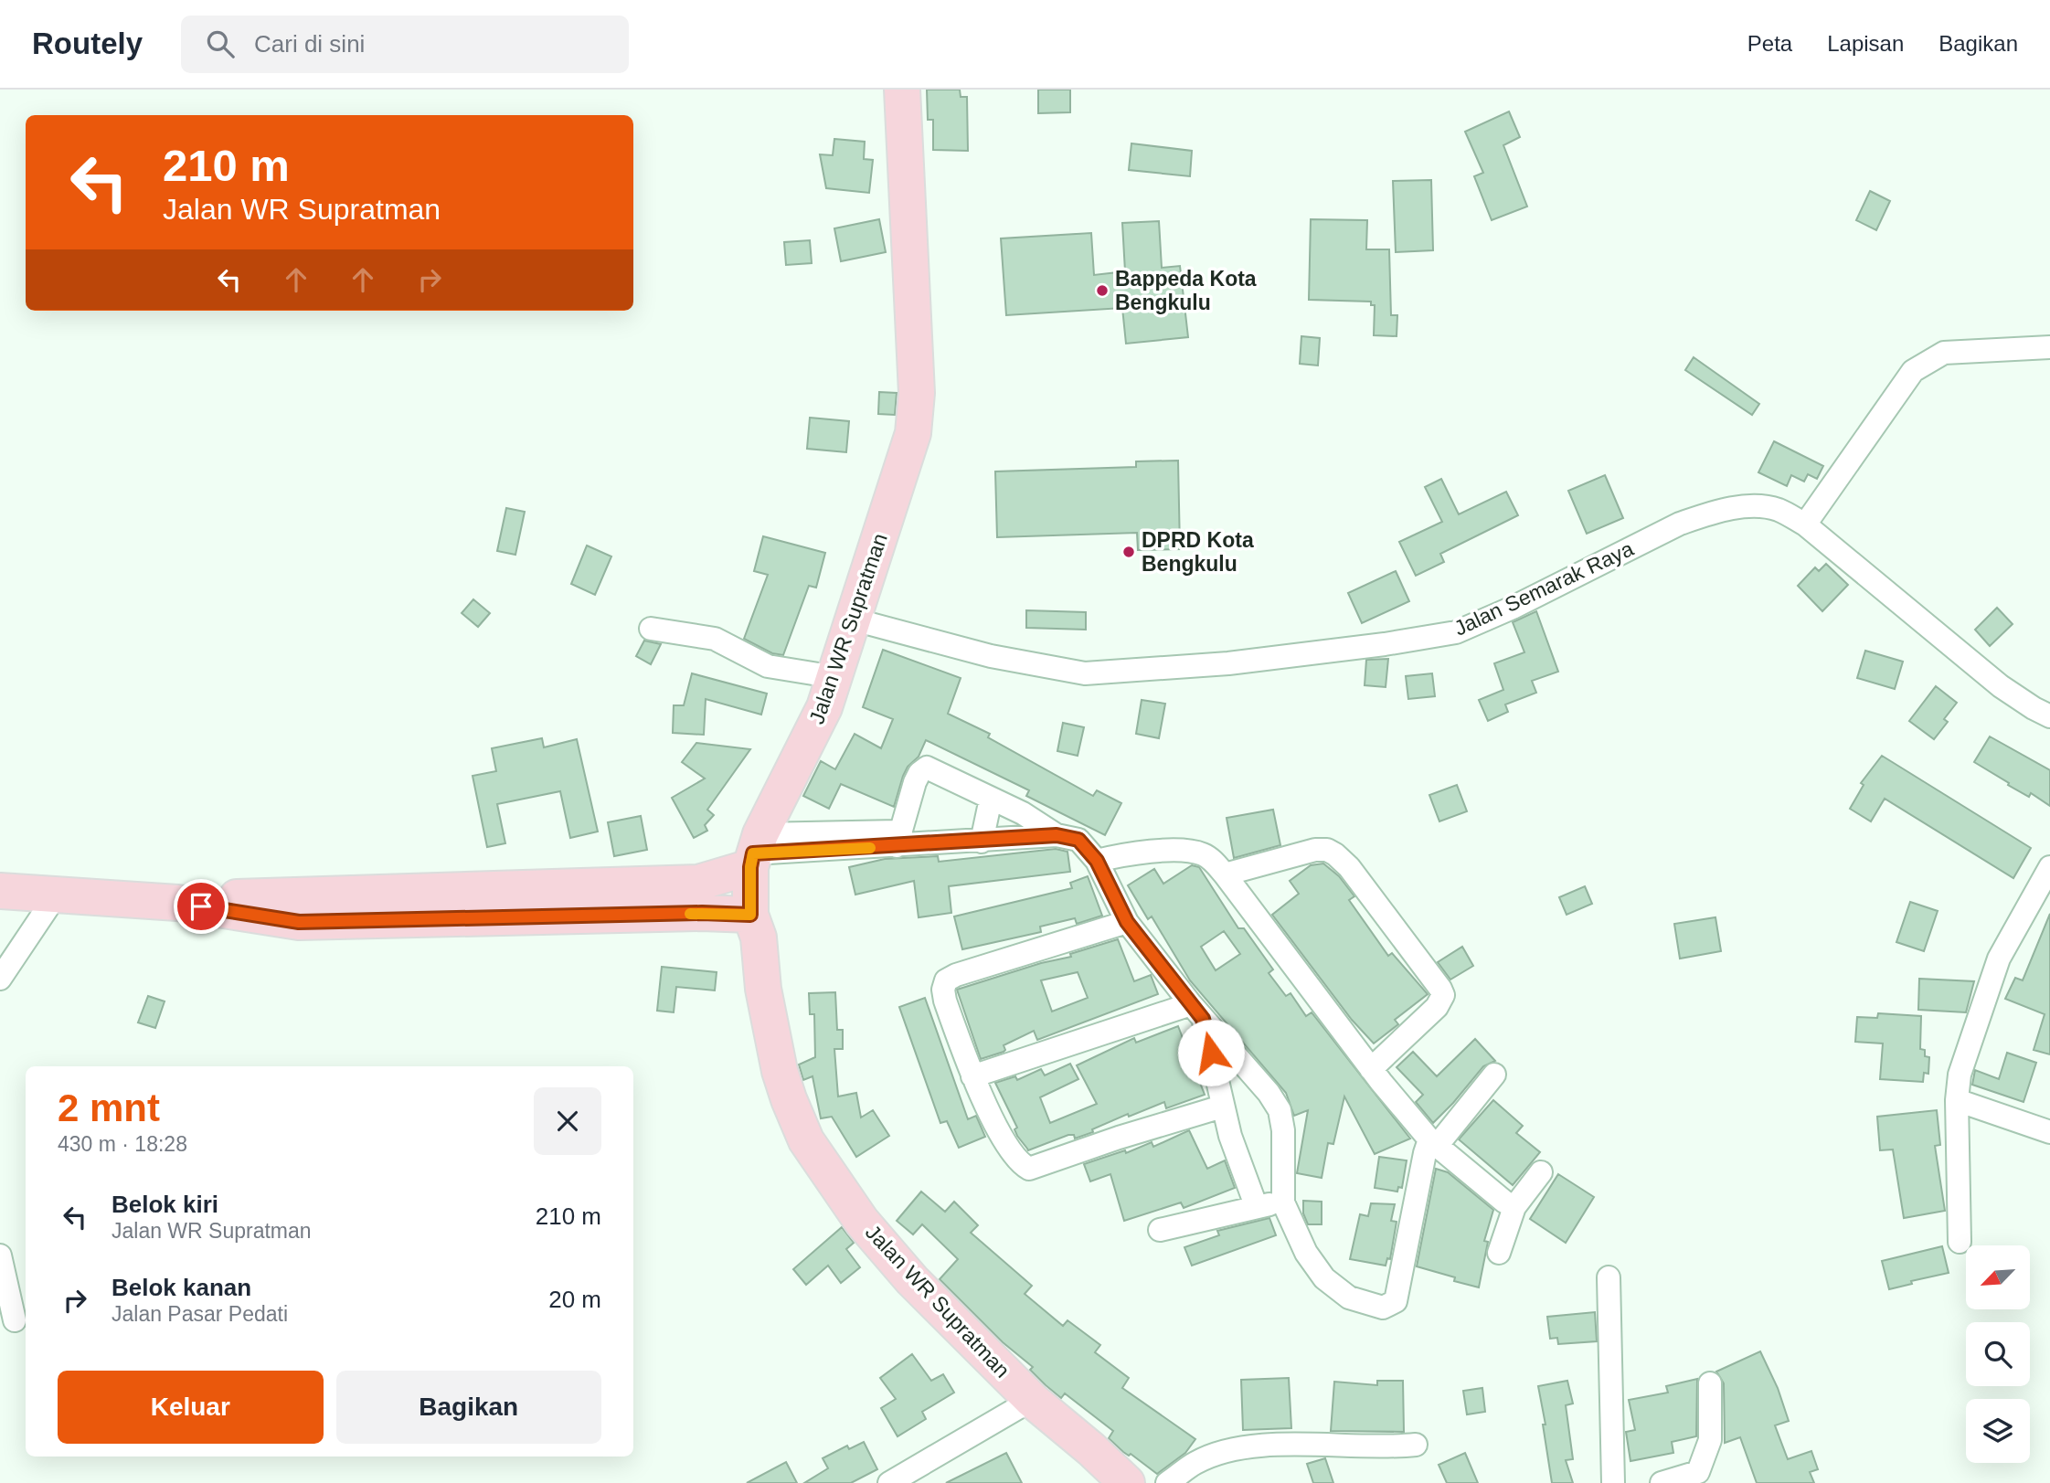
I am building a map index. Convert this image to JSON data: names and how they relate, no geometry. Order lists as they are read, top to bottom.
{
  "streets": {
    "highway": ["Jalan WR Supratman"],
    "street": ["Jalan Semarak Raya"]
  },
  "crossings": [
    ["Jalan Semarak Raya", "Jalan WR Supratman"]
  ],
  "places": ["Bappeda Kota Bengkulu", "DPRD Kota Bengkulu"],
  "north": "bottom left",
  "page": {
    "header": "Routely",
    "search": "Cari di sini",
    "nav": ["Peta", "Lapisan", "Bagikan"],
    "turn": ["210 m", "Jalan WR Supratman"],
    "heading": ["2 mnt", "430 m · 18:28"],
    "list": [
      {
        "name": "Belok kiri",
        "note": "Jalan WR Supratman",
        "value": "210 m"
      },
      {
        "name": "Belok kanan",
        "note": "Jalan Pasar Pedati",
        "value": "20 m"
      }
    ],
    "buttons": ["Keluar", "Bagikan"]
  }
}
